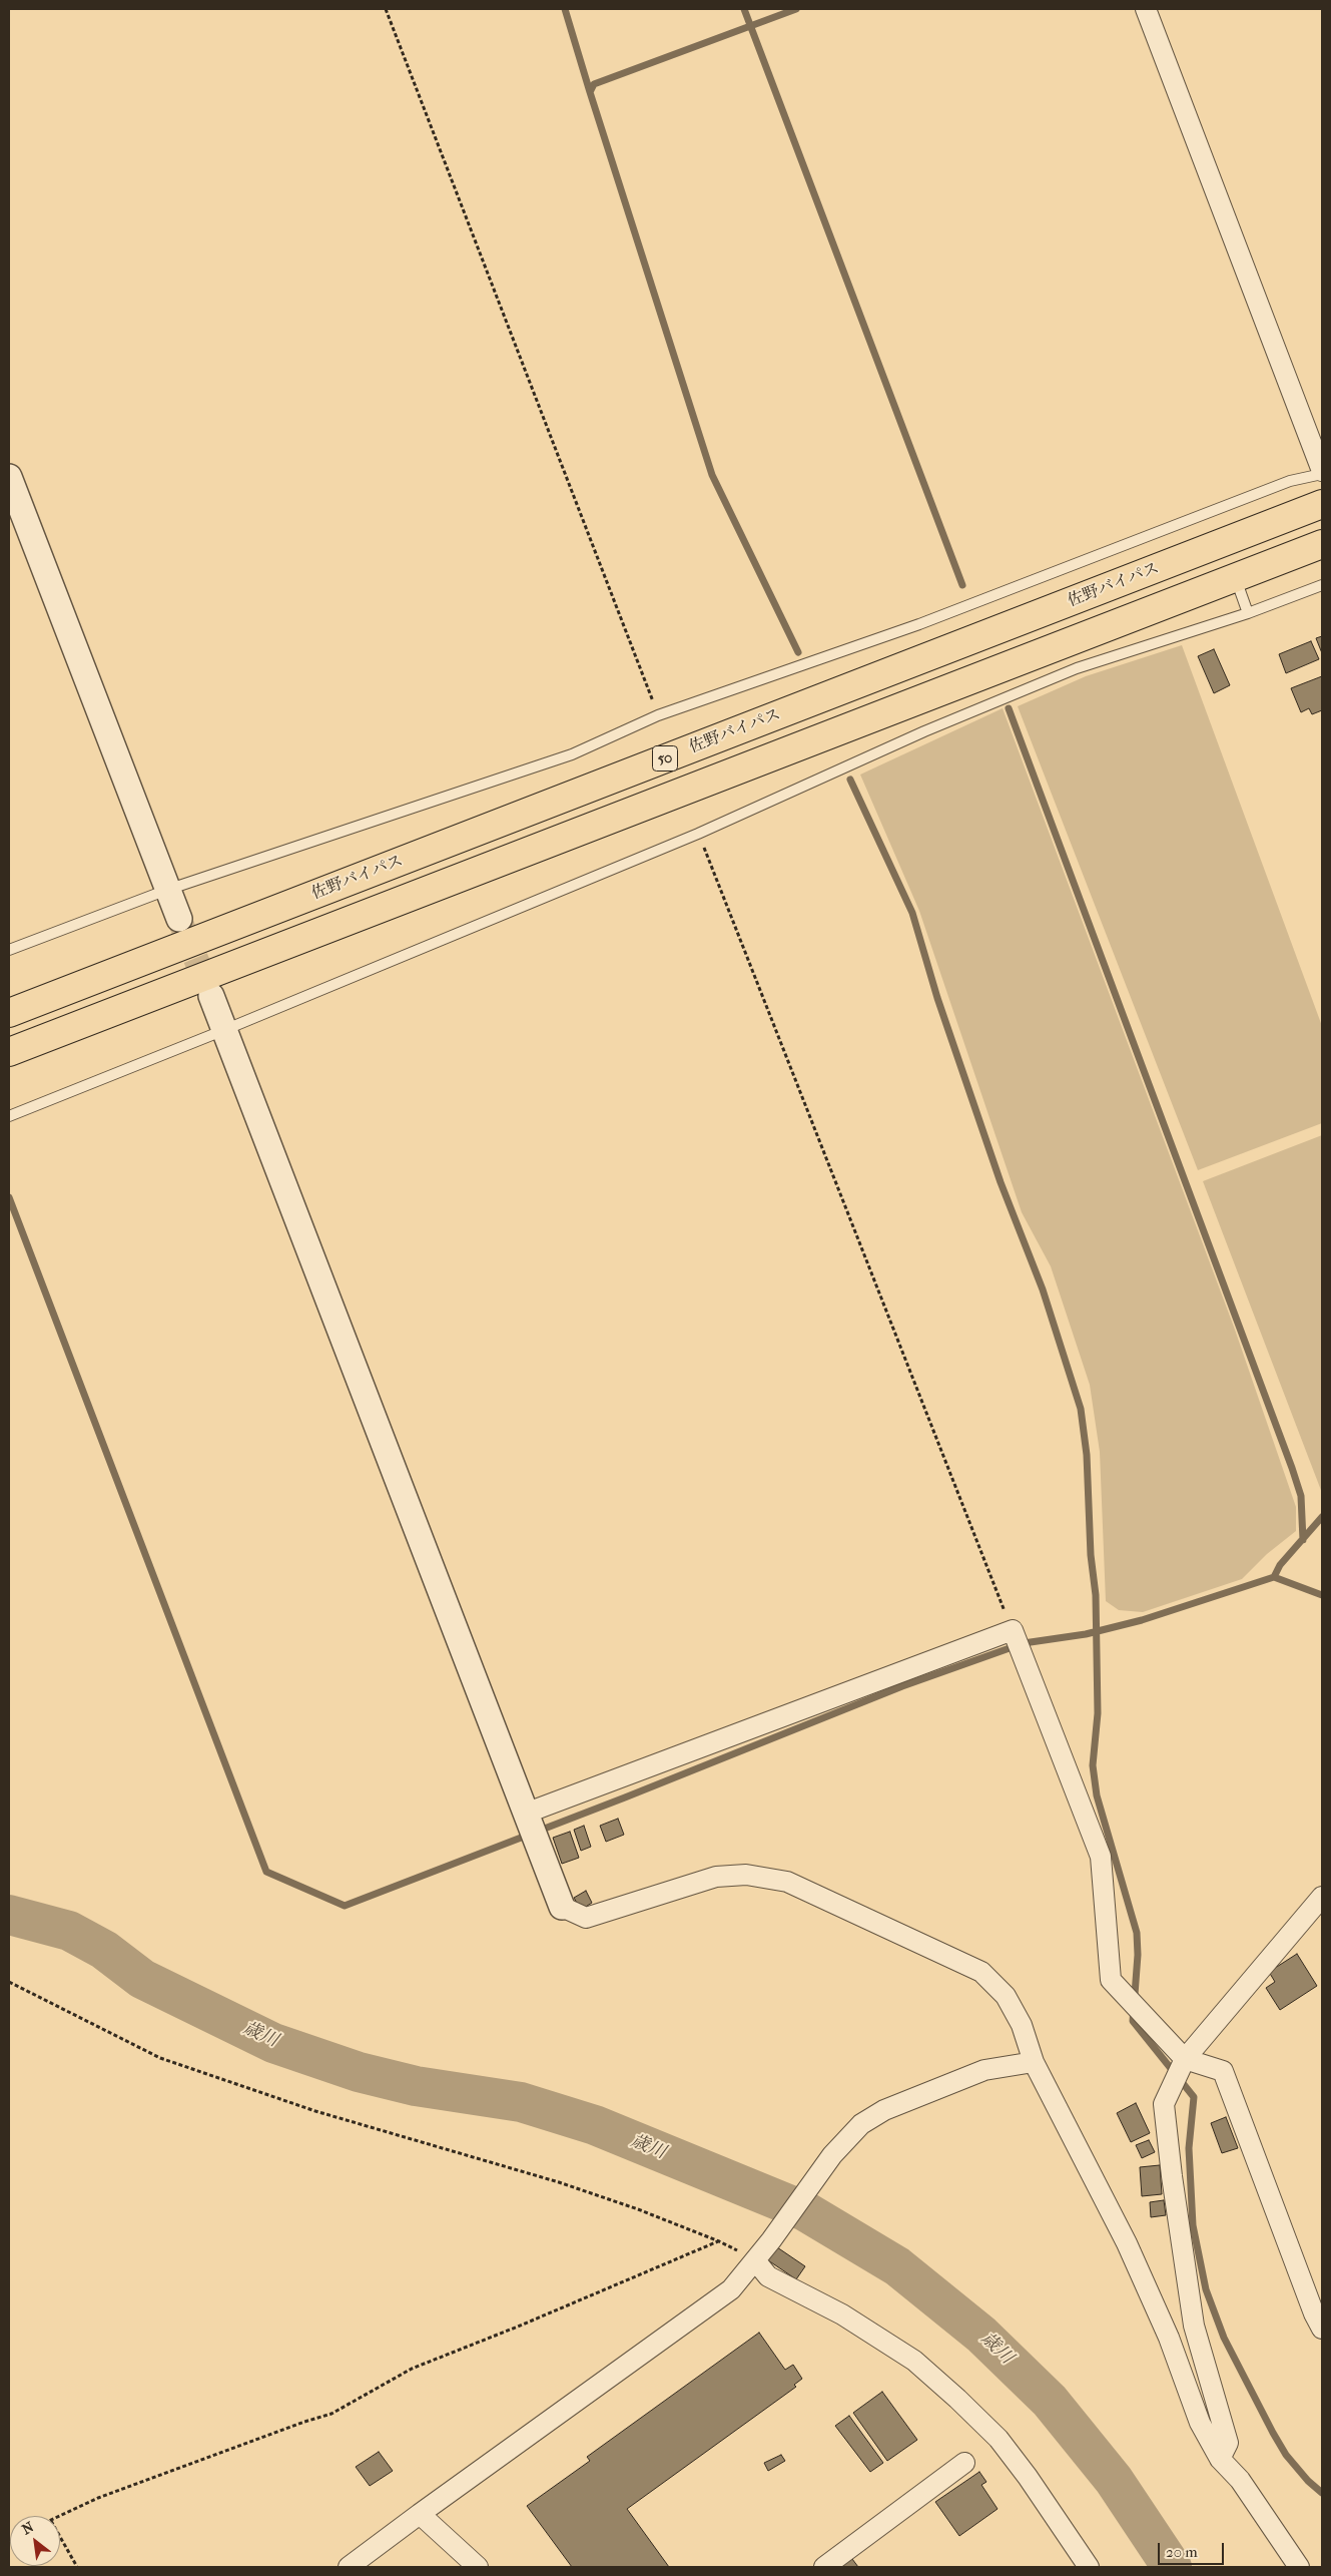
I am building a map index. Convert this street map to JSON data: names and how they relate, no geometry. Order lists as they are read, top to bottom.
{
  "streets": {
    "highway": ["佐野バイパス", "50"]
  },
  "water": ["歳川"],
  "scale_bar": "20 m",
  "north": "top left"
}
